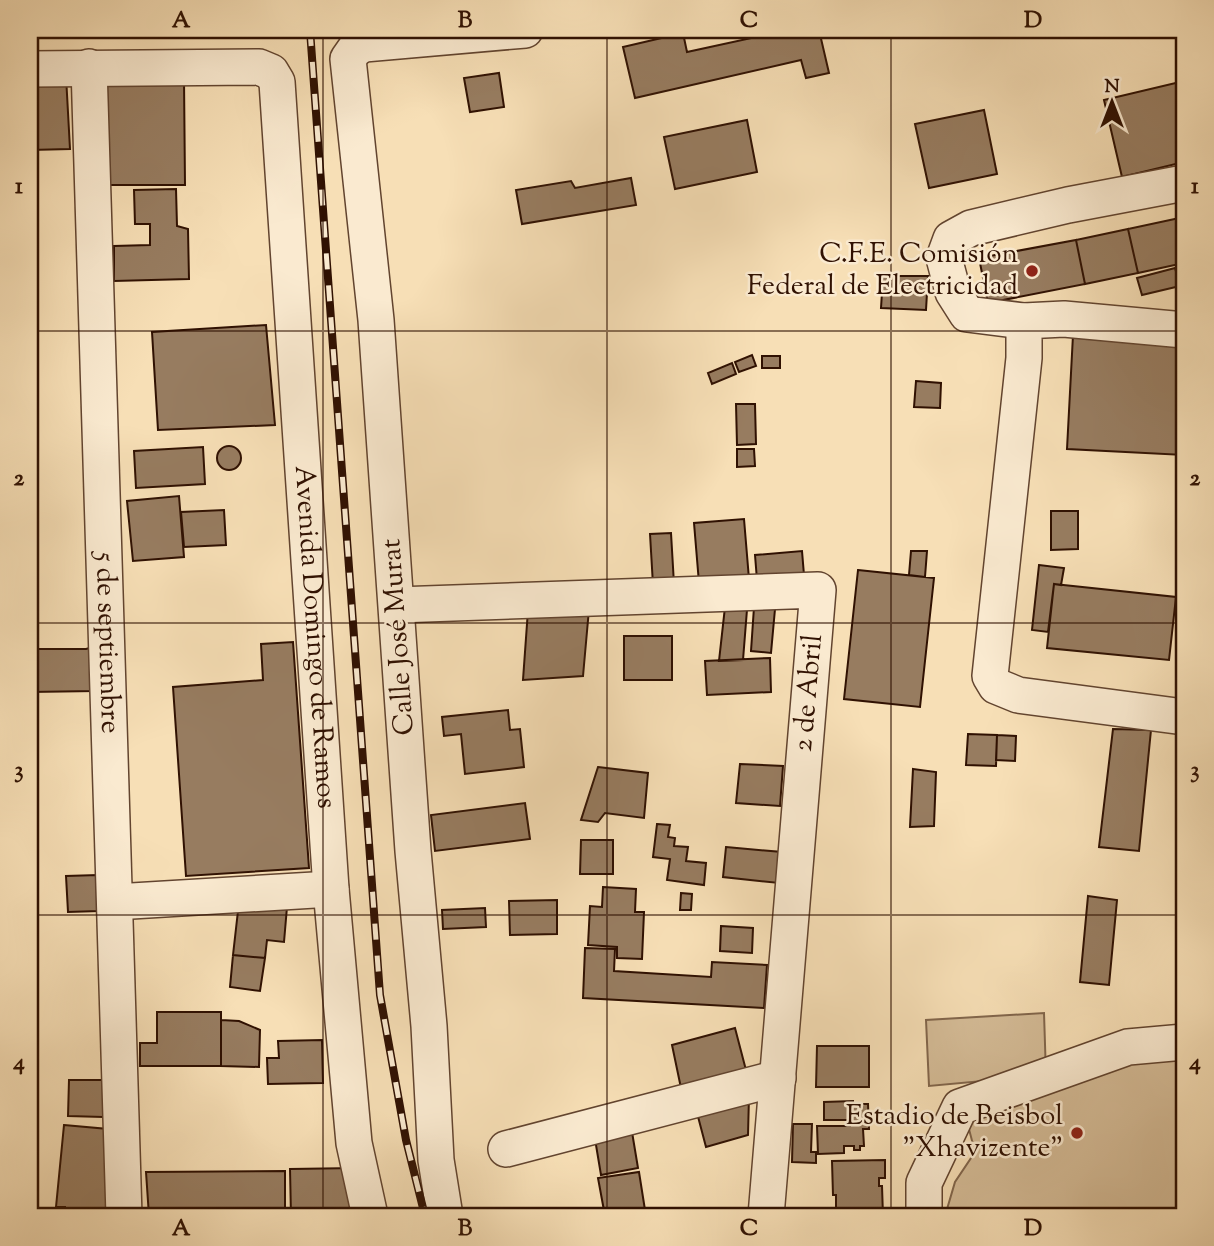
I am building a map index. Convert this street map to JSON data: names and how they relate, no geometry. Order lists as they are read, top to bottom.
{
  "streets": {
    "street": [
      "Calle José Murat",
      "Avenida Domingo de Ramos",
      "5 de septiembre",
      "2 de Abril"
    ]
  },
  "crossings": [
    ["Calle José Murat", "2 de Abril"],
    ["Avenida Domingo de Ramos", "5 de septiembre"]
  ],
  "places": ["C.F.E. Comisión Federal de Electricidad", "Estadio de Beisbol \"Xhavizente\""],
  "north": "top",
  "grid": {
    "columns": [
      "A",
      "B",
      "C",
      "D"
    ],
    "rows": [
      "1",
      "2",
      "3",
      "4"
    ]
  }
}
